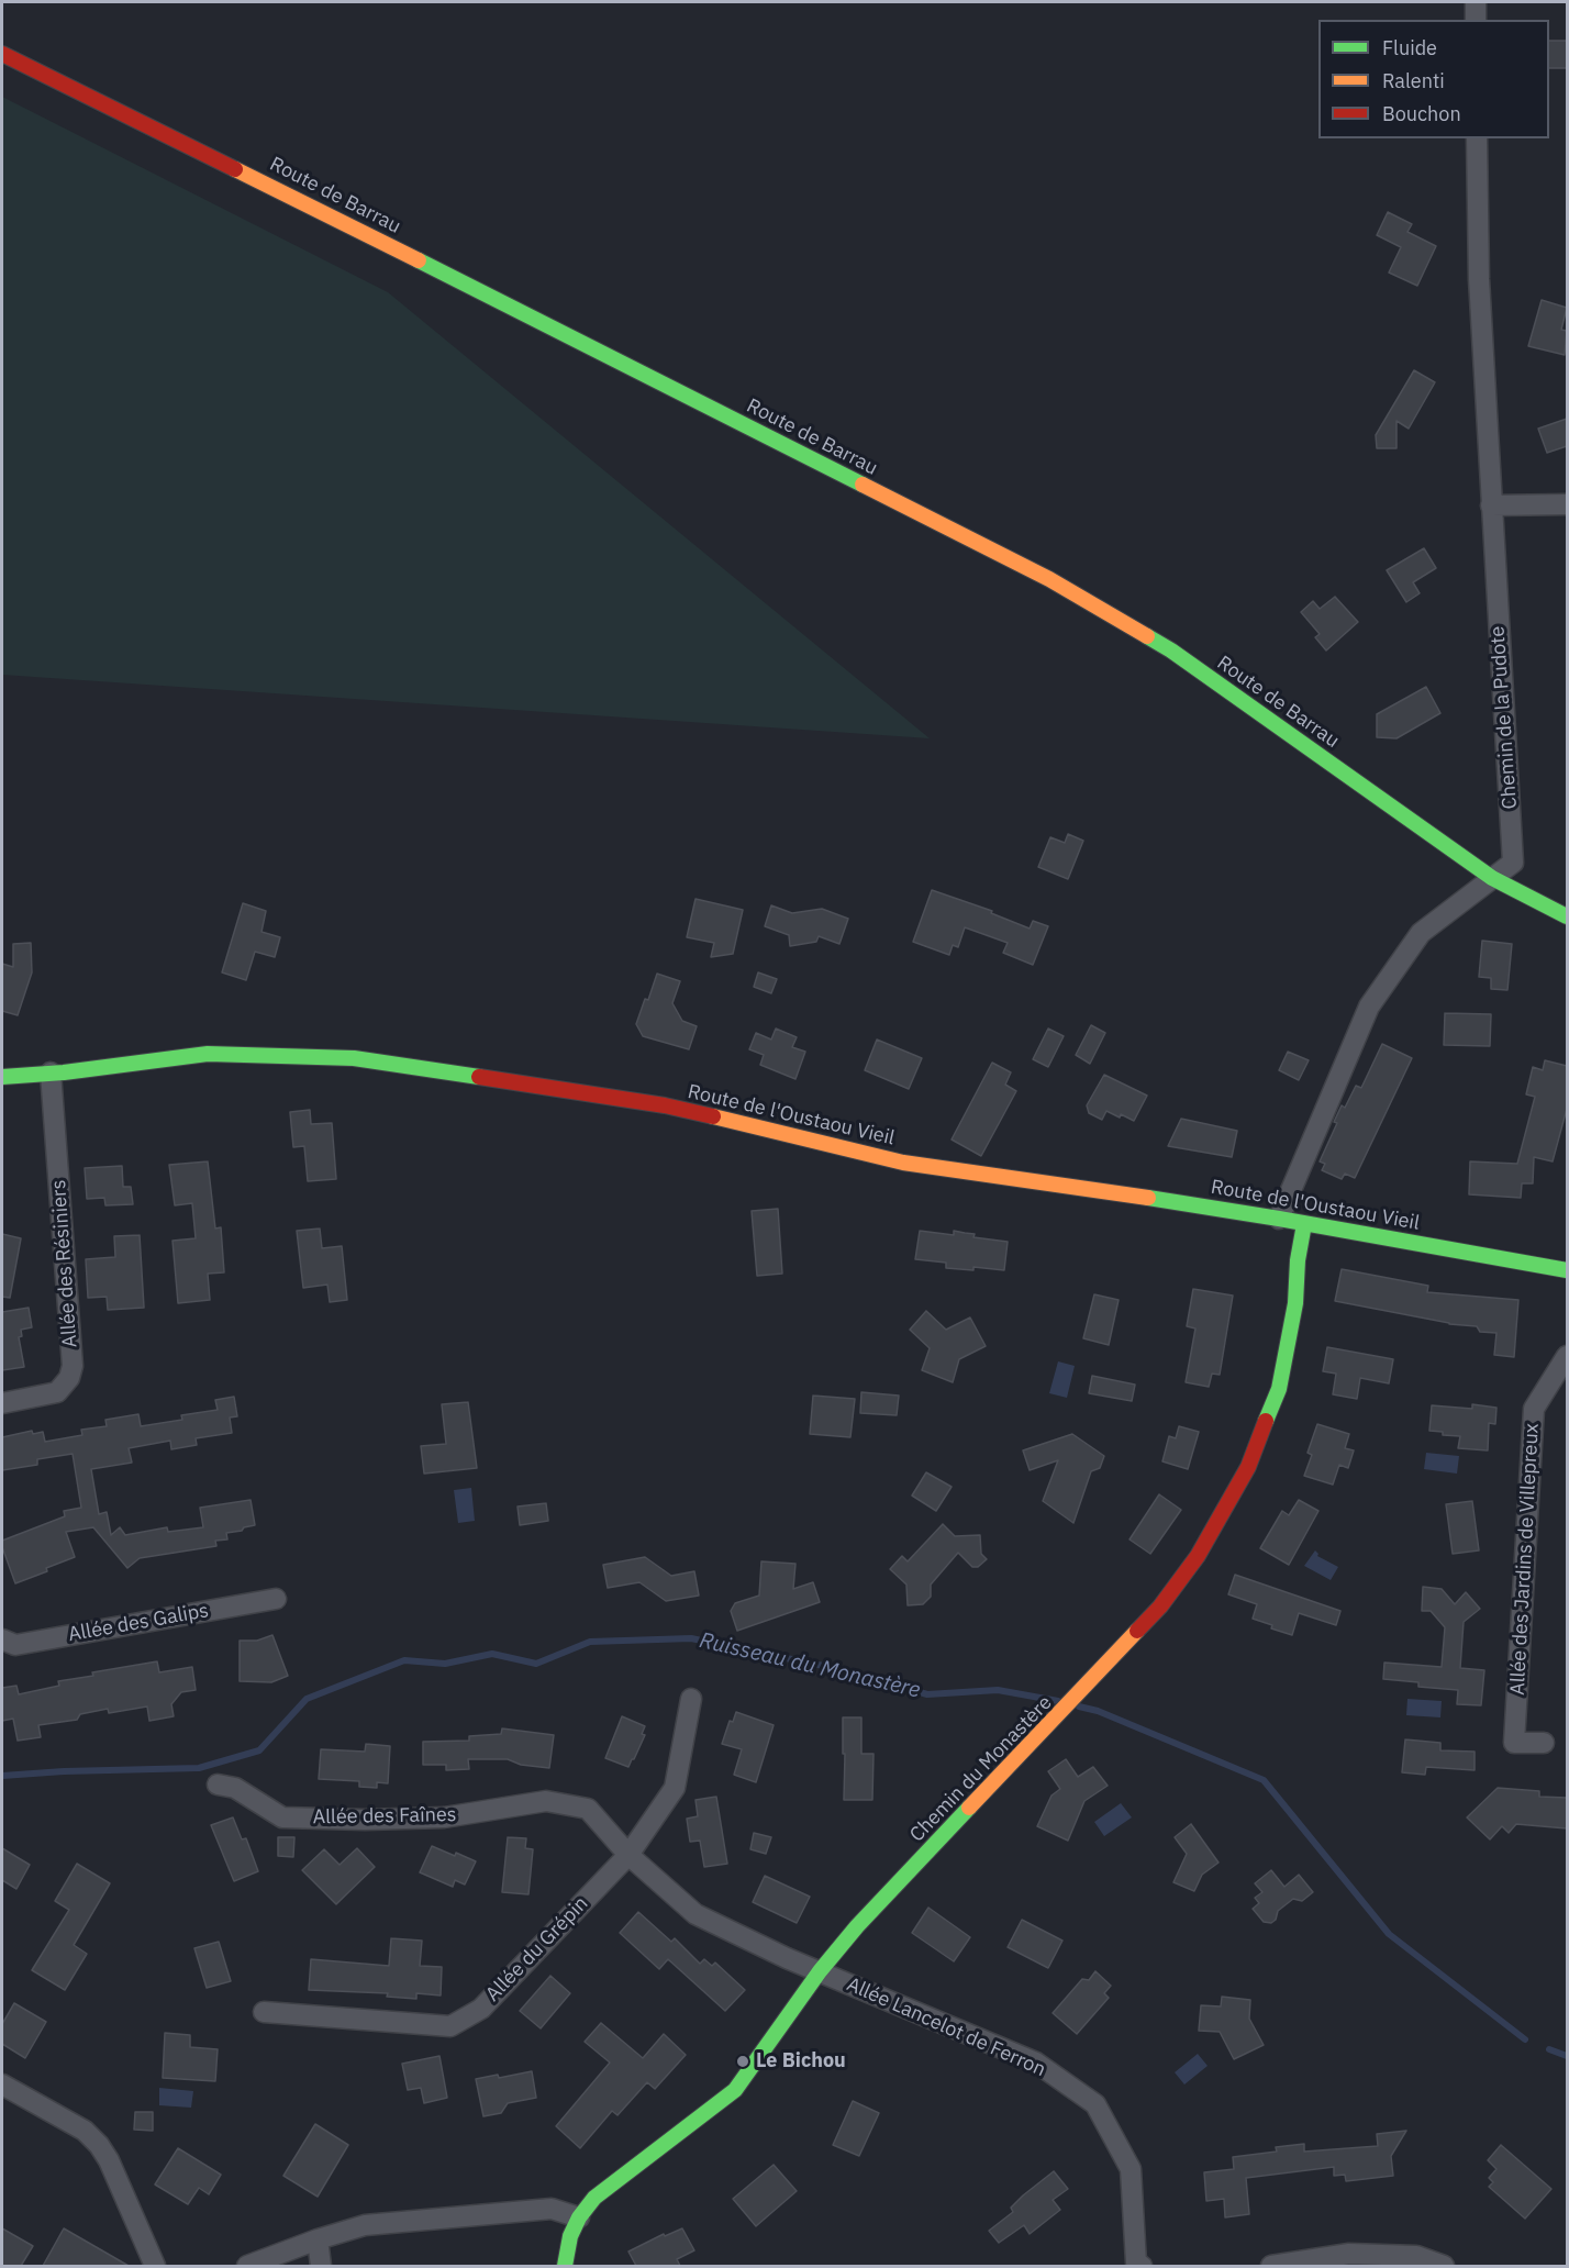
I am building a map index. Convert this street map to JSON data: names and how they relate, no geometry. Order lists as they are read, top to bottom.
{
  "streets": {
    "street": [
      "Route de Barrau",
      "Chemin de la Pudote",
      "Route de l'Oustaou Vieil",
      "Allée des Résiniers",
      "Allée des Jardins de Villepreux",
      "Allée des Galips",
      "Chemin du Monastère",
      "Allée des Faînes",
      "Allée du Grépin",
      "Allée Lancelot de Ferron"
    ]
  },
  "crossings": [
    ["Route de Barrau", "Chemin de la Pudote"],
    ["Chemin de la Pudote", "Route de l'Oustaou Vieil"],
    ["Route de l'Oustaou Vieil", "Allée des Résiniers"],
    ["Route de l'Oustaou Vieil", "Chemin du Monastère"],
    ["Chemin du Monastère", "Allée des Faînes"],
    ["Chemin du Monastère", "Allée Lancelot de Ferron"],
    ["Allée des Faînes", "Allée du Grépin"],
    ["Allée des Faînes", "Allée Lancelot de Ferron"]
  ],
  "water": ["Ruisseau du Monastère"],
  "places": ["Le Bichou"],
  "legend": ["Fluide", "Ralenti", "Bouchon"]
}
